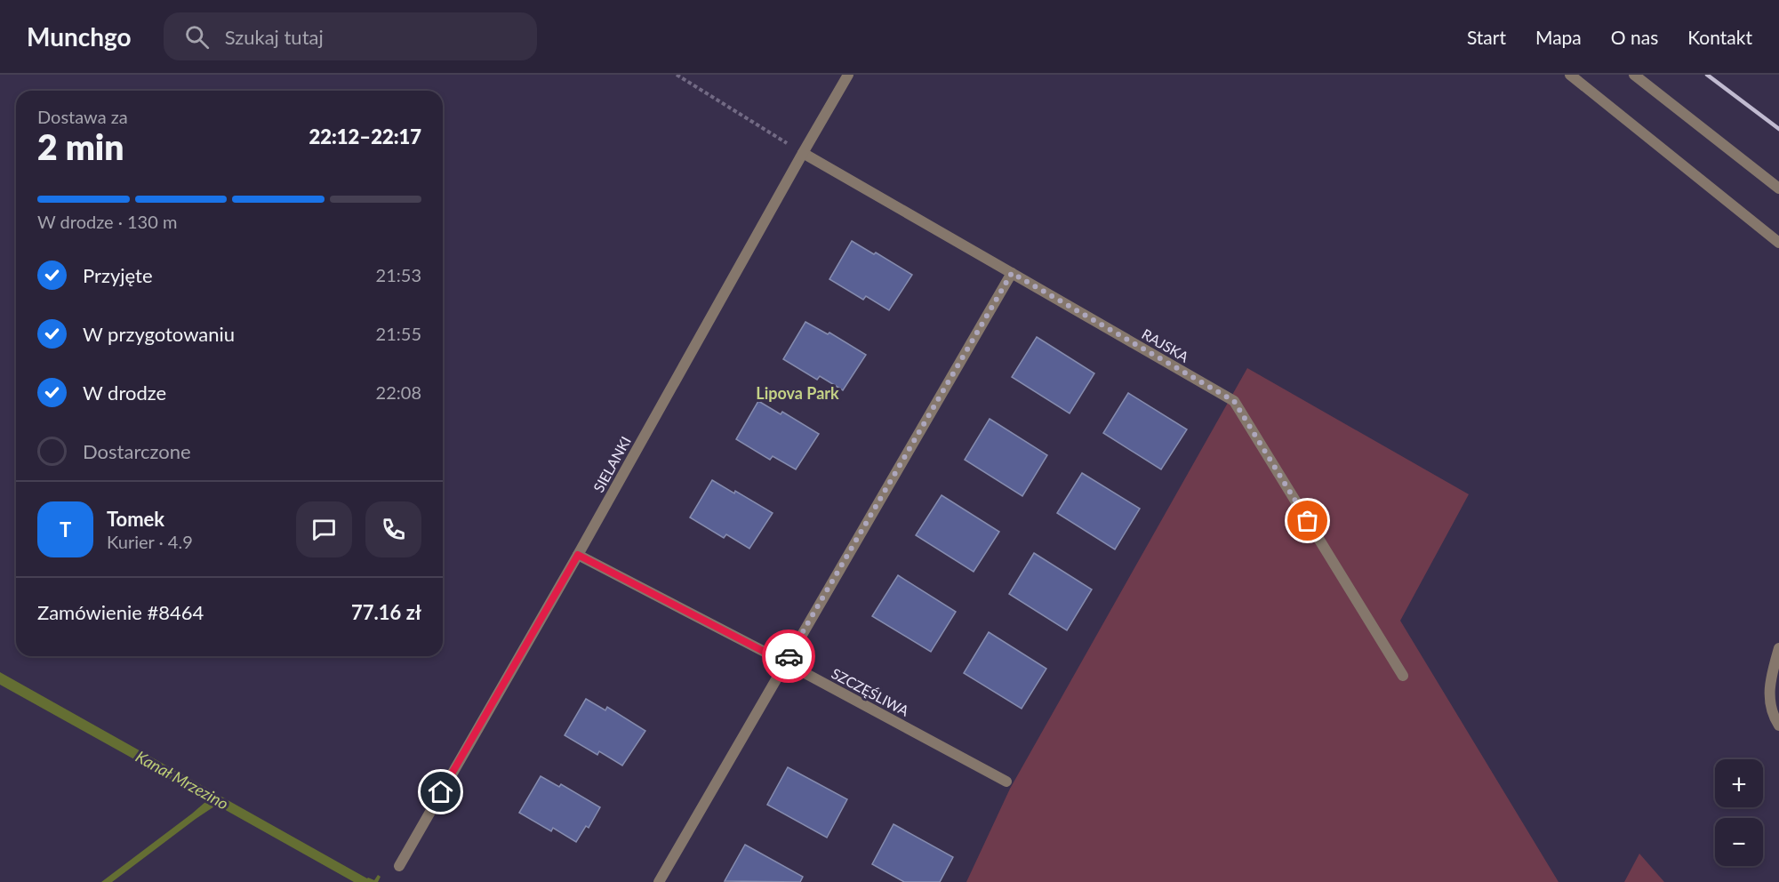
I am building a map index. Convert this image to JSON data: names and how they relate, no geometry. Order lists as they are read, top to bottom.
{
  "streets": {
    "street": ["RAJSKA", "SIELANKI", "SZCZĘŚLIWA"]
  },
  "crossings": [
    ["RAJSKA", "SIELANKI"],
    ["SIELANKI", "SZCZĘŚLIWA"]
  ],
  "districts": ["Lipova Park"],
  "water": ["Kanał Mrzezino"],
  "page": {
    "header": "Munchgo",
    "search": "Szukaj tutaj",
    "nav": [
      "Start",
      "Mapa",
      "O nas",
      "Kontakt"
    ],
    "heading": ["2 min", "Dostawa za", "22:12–22:17"],
    "panel": [
      "Tomek",
      "Kurier · 4.9",
      "Zamówienie #8464",
      "77.16 zł"
    ],
    "bar": "W drodze · 130 m",
    "list": [
      ["Przyjęte", "21:53"],
      ["W przygotowaniu", "21:55"],
      ["W drodze", "22:08"],
      "Dostarczone"
    ],
    "round": "T",
    "map_buttons": ["+", "−"]
  }
}
